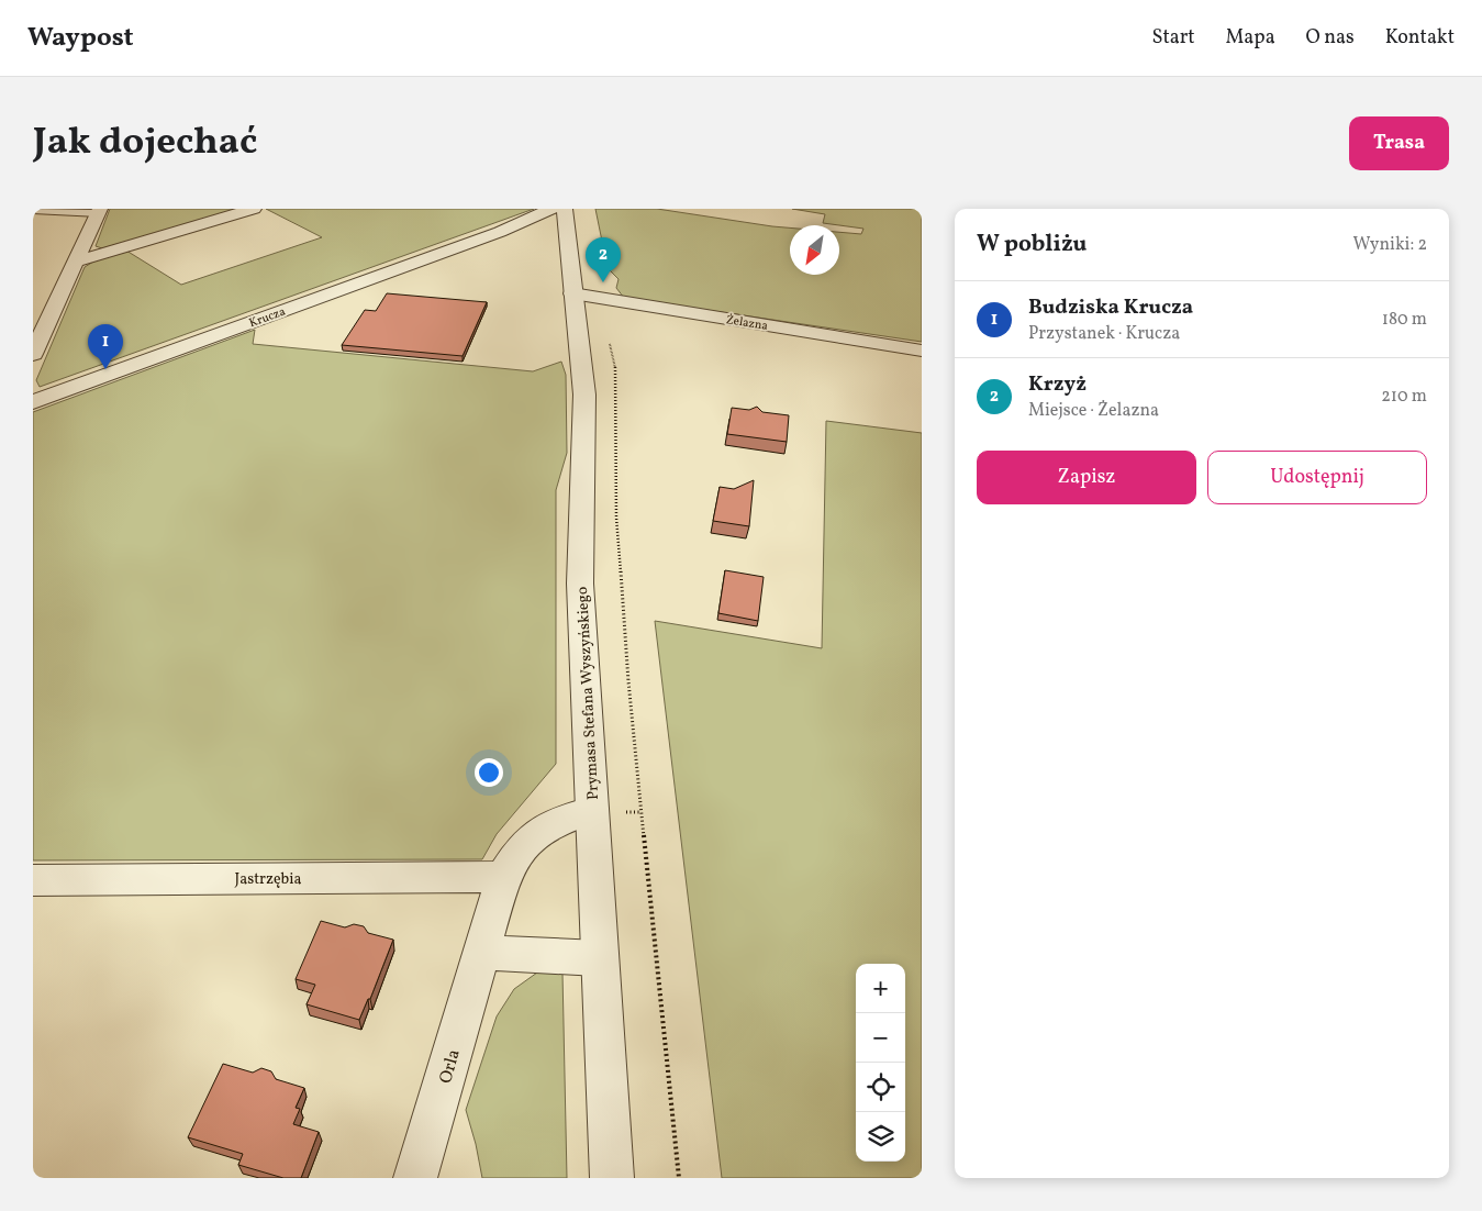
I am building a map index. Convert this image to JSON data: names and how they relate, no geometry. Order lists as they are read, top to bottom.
{
  "streets": {
    "street": [
      "Krucza",
      "Żelazna",
      "Prymasa Stefana Wyszyńskiego",
      "Jastrzębia",
      "Orla"
    ]
  },
  "crossings": [
    ["Krucza", "Prymasa Stefana Wyszyńskiego"],
    ["Żelazna", "Prymasa Stefana Wyszyńskiego"],
    ["Prymasa Stefana Wyszyńskiego", "Orla"],
    ["Jastrzębia", "Orla"]
  ],
  "north": "bottom left",
  "page": {
    "header": "Waypost",
    "nav": [
      "Start",
      "Mapa",
      "O nas",
      "Kontakt"
    ],
    "title": "Jak dojechać",
    "buttons": [
      "Trasa",
      ["Zapisz", "Udostępnij"]
    ],
    "heading": ["W pobliżu", "Wyniki: 2"],
    "pins": ["2", "1"],
    "list": [
      {
        "mark": "1",
        "name": "Budziska Krucza",
        "note": "Przystanek · Krucza",
        "value": "180 m"
      },
      {
        "mark": "2",
        "name": "Krzyż",
        "note": "Miejsce · Żelazna",
        "value": "210 m"
      }
    ],
    "map_buttons": ["+", "−"]
  }
}
